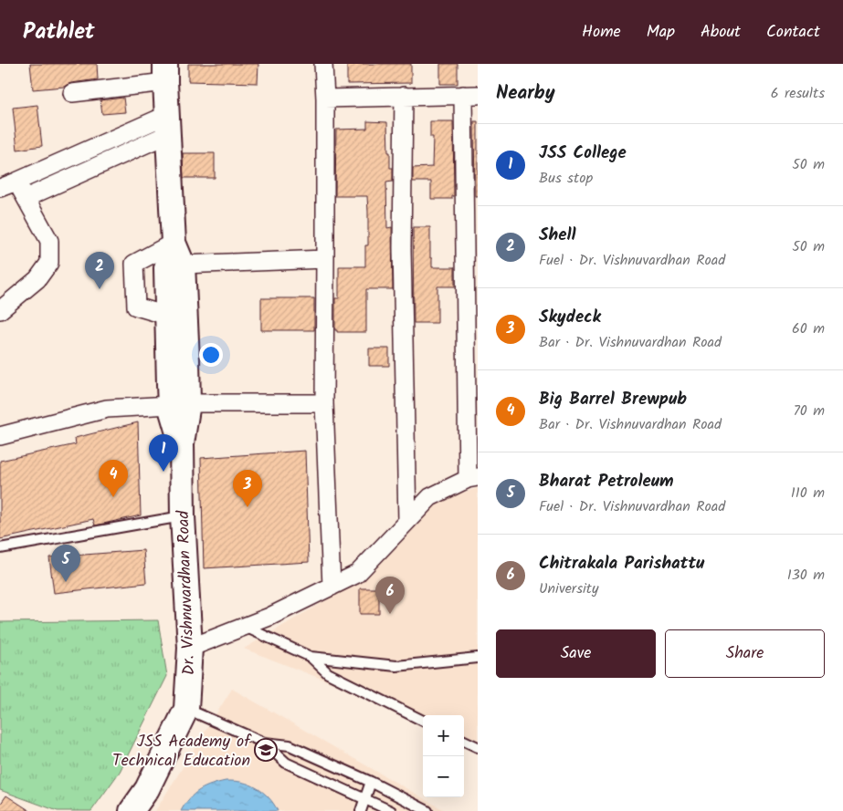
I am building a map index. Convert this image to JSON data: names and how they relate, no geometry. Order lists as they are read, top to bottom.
{
  "streets": {
    "main road": ["Dr. Vishnuvardhan Road"]
  },
  "places": {
    "school or university": ["JSS Academy of Technical Education"]
  },
  "page": {
    "header": "Pathlet",
    "nav": [
      "Home",
      "Map",
      "About",
      "Contact"
    ],
    "heading": ["Nearby", "6 results"],
    "list": [
      {
        "mark": "1",
        "name": "JSS College",
        "note": "Bus stop",
        "value": "50 m"
      },
      {
        "mark": "2",
        "name": "Shell",
        "note": "Fuel · Dr. Vishnuvardhan Road",
        "value": "50 m"
      },
      {
        "mark": "3",
        "name": "Skydeck",
        "note": "Bar · Dr. Vishnuvardhan Road",
        "value": "60 m"
      },
      {
        "mark": "4",
        "name": "Big Barrel Brewpub",
        "note": "Bar · Dr. Vishnuvardhan Road",
        "value": "70 m"
      },
      {
        "mark": "5",
        "name": "Bharat Petroleum",
        "note": "Fuel · Dr. Vishnuvardhan Road",
        "value": "110 m"
      },
      {
        "mark": "6",
        "name": "Chitrakala Parishattu",
        "note": "University",
        "value": "130 m"
      }
    ],
    "pins": [
      "2",
      "1",
      "4",
      "3",
      "5",
      "6"
    ],
    "buttons": ["Save", "Share"],
    "map_buttons": ["+", "−"]
  }
}
